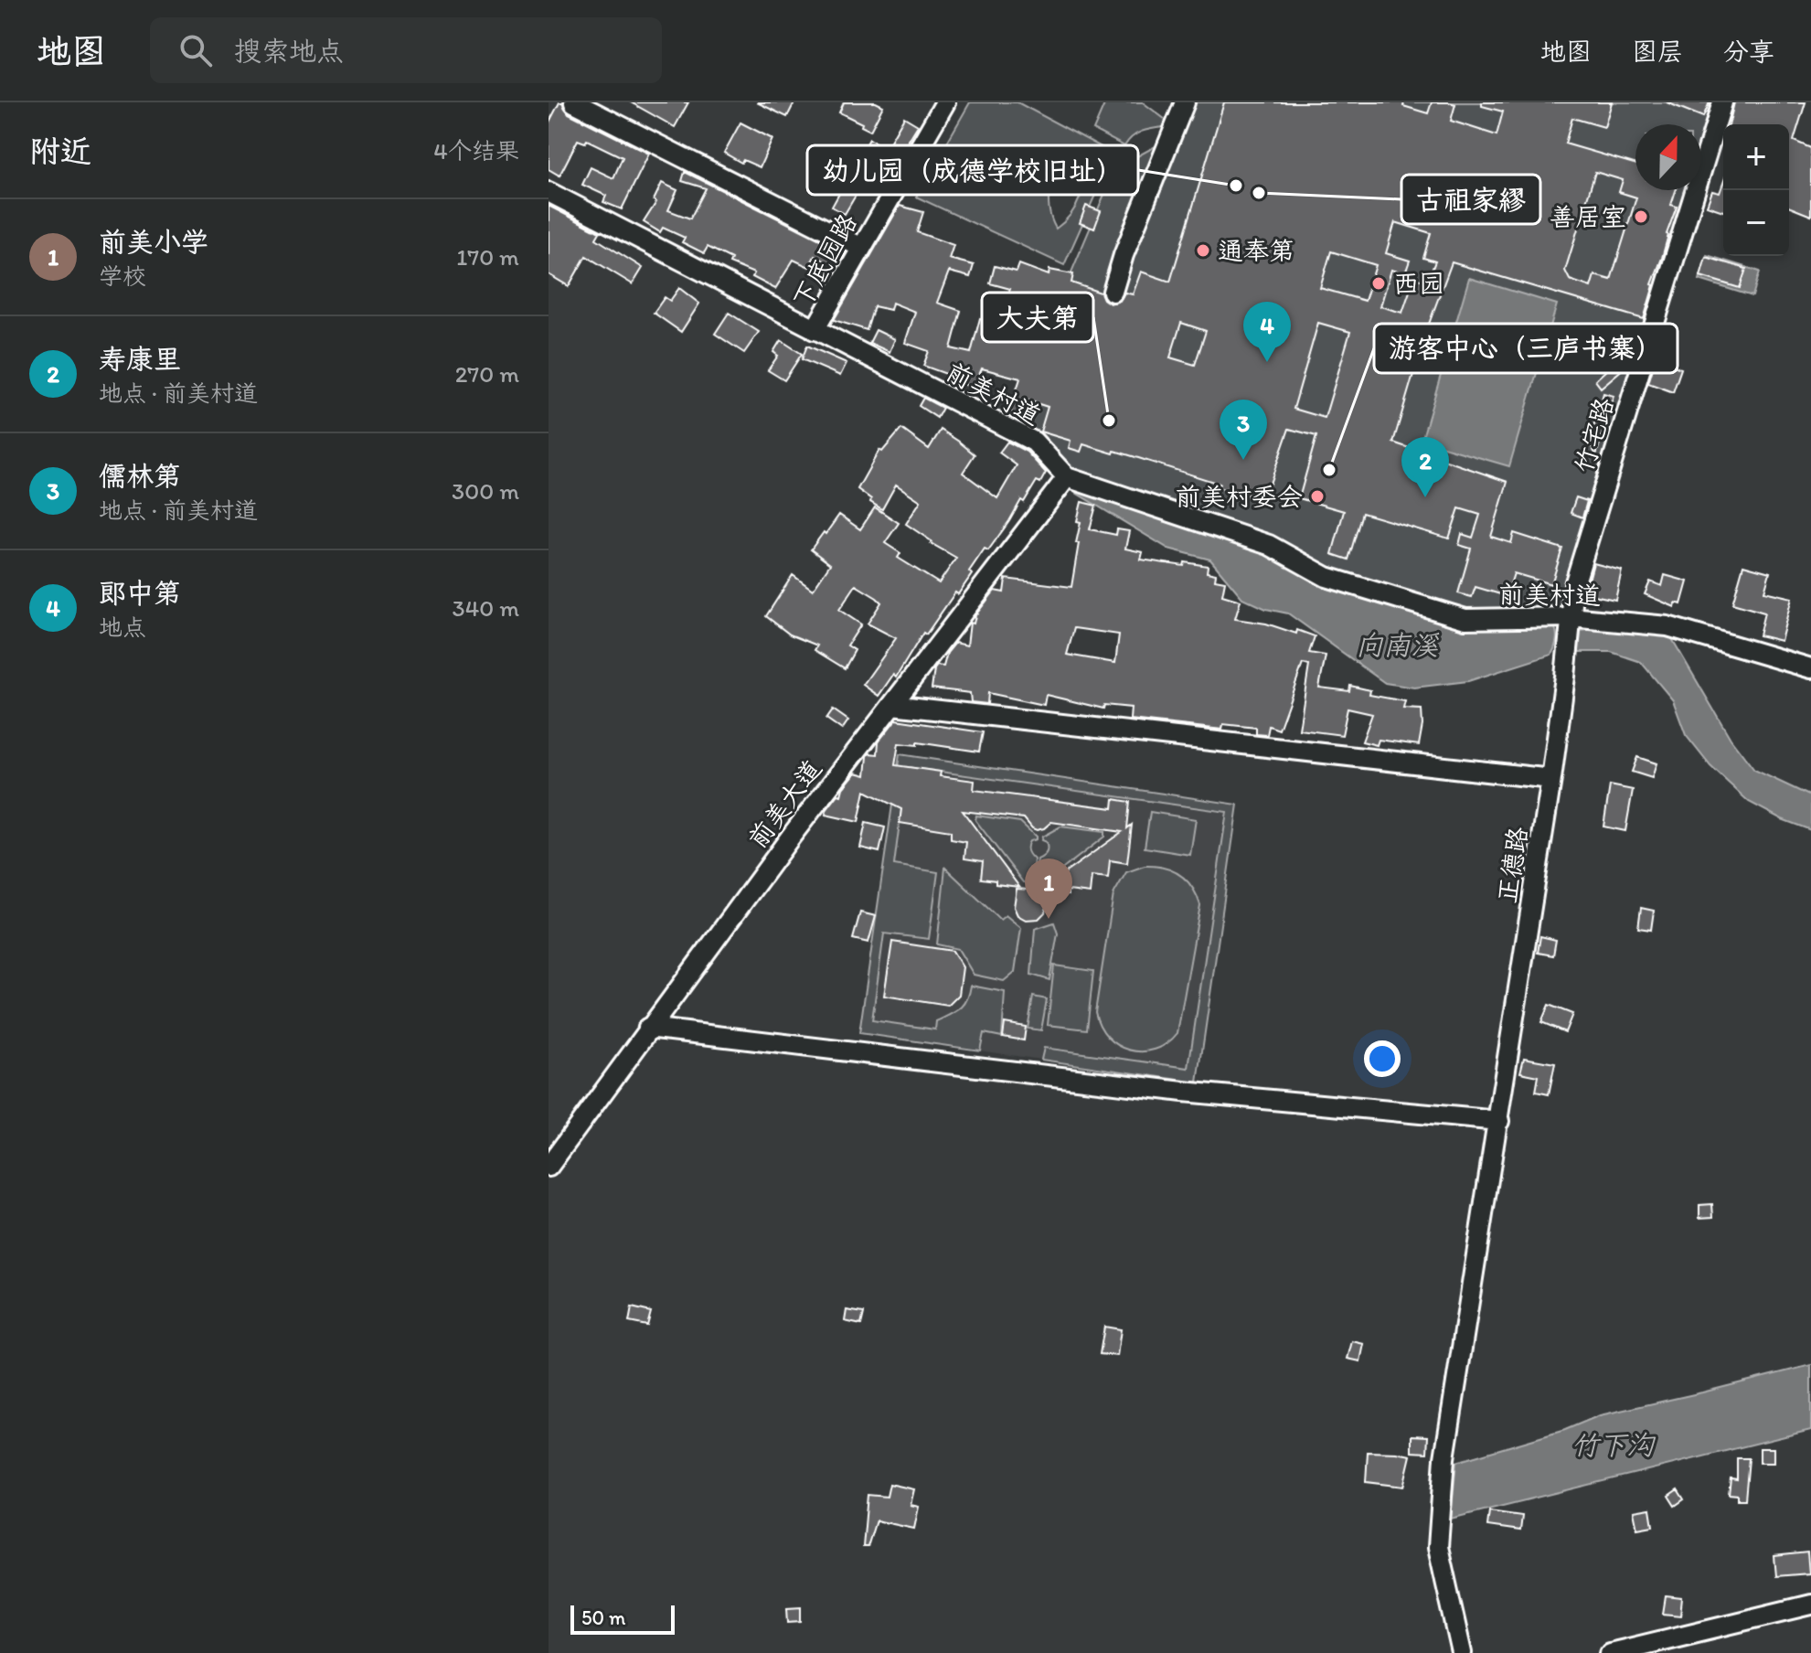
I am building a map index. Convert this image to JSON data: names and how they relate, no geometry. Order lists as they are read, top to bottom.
{
  "streets": {
    "street": [
      "下底园路",
      "前美村道",
      "竹宅路",
      "前美大道",
      "正德路"
    ]
  },
  "crossings": [
    ["下底园路", "前美村道"],
    ["前美村道", "竹宅路"],
    ["前美村道", "前美大道"],
    ["前美村道", "正德路"],
    ["竹宅路", "正德路"]
  ],
  "water": ["向南溪", "竹下沟"],
  "places": [
    "幼儿园（成德学校旧址）",
    "古祖家繆",
    "善居室",
    "通奉第",
    "西园",
    "大夫第",
    "游客中心（三庐书寨）",
    "前美村委会"
  ],
  "scale_bar": "50 m",
  "north": "top",
  "page": {
    "header": "地图",
    "search": "搜索地点",
    "nav": ["地图", "图层", "分享"],
    "heading": ["附近", "4个结果"],
    "map_buttons": ["+", "−"],
    "list": [
      {
        "mark": "1",
        "name": "前美小学",
        "note": "学校",
        "value": "170 m"
      },
      {
        "mark": "2",
        "name": "寿康里",
        "note": "地点 · 前美村道",
        "value": "270 m"
      },
      {
        "mark": "3",
        "name": "儒林第",
        "note": "地点 · 前美村道",
        "value": "300 m"
      },
      {
        "mark": "4",
        "name": "郎中第",
        "note": "地点",
        "value": "340 m"
      }
    ],
    "pins": [
      "4",
      "3",
      "2",
      "1"
    ],
    "scale": "50 m"
  }
}
